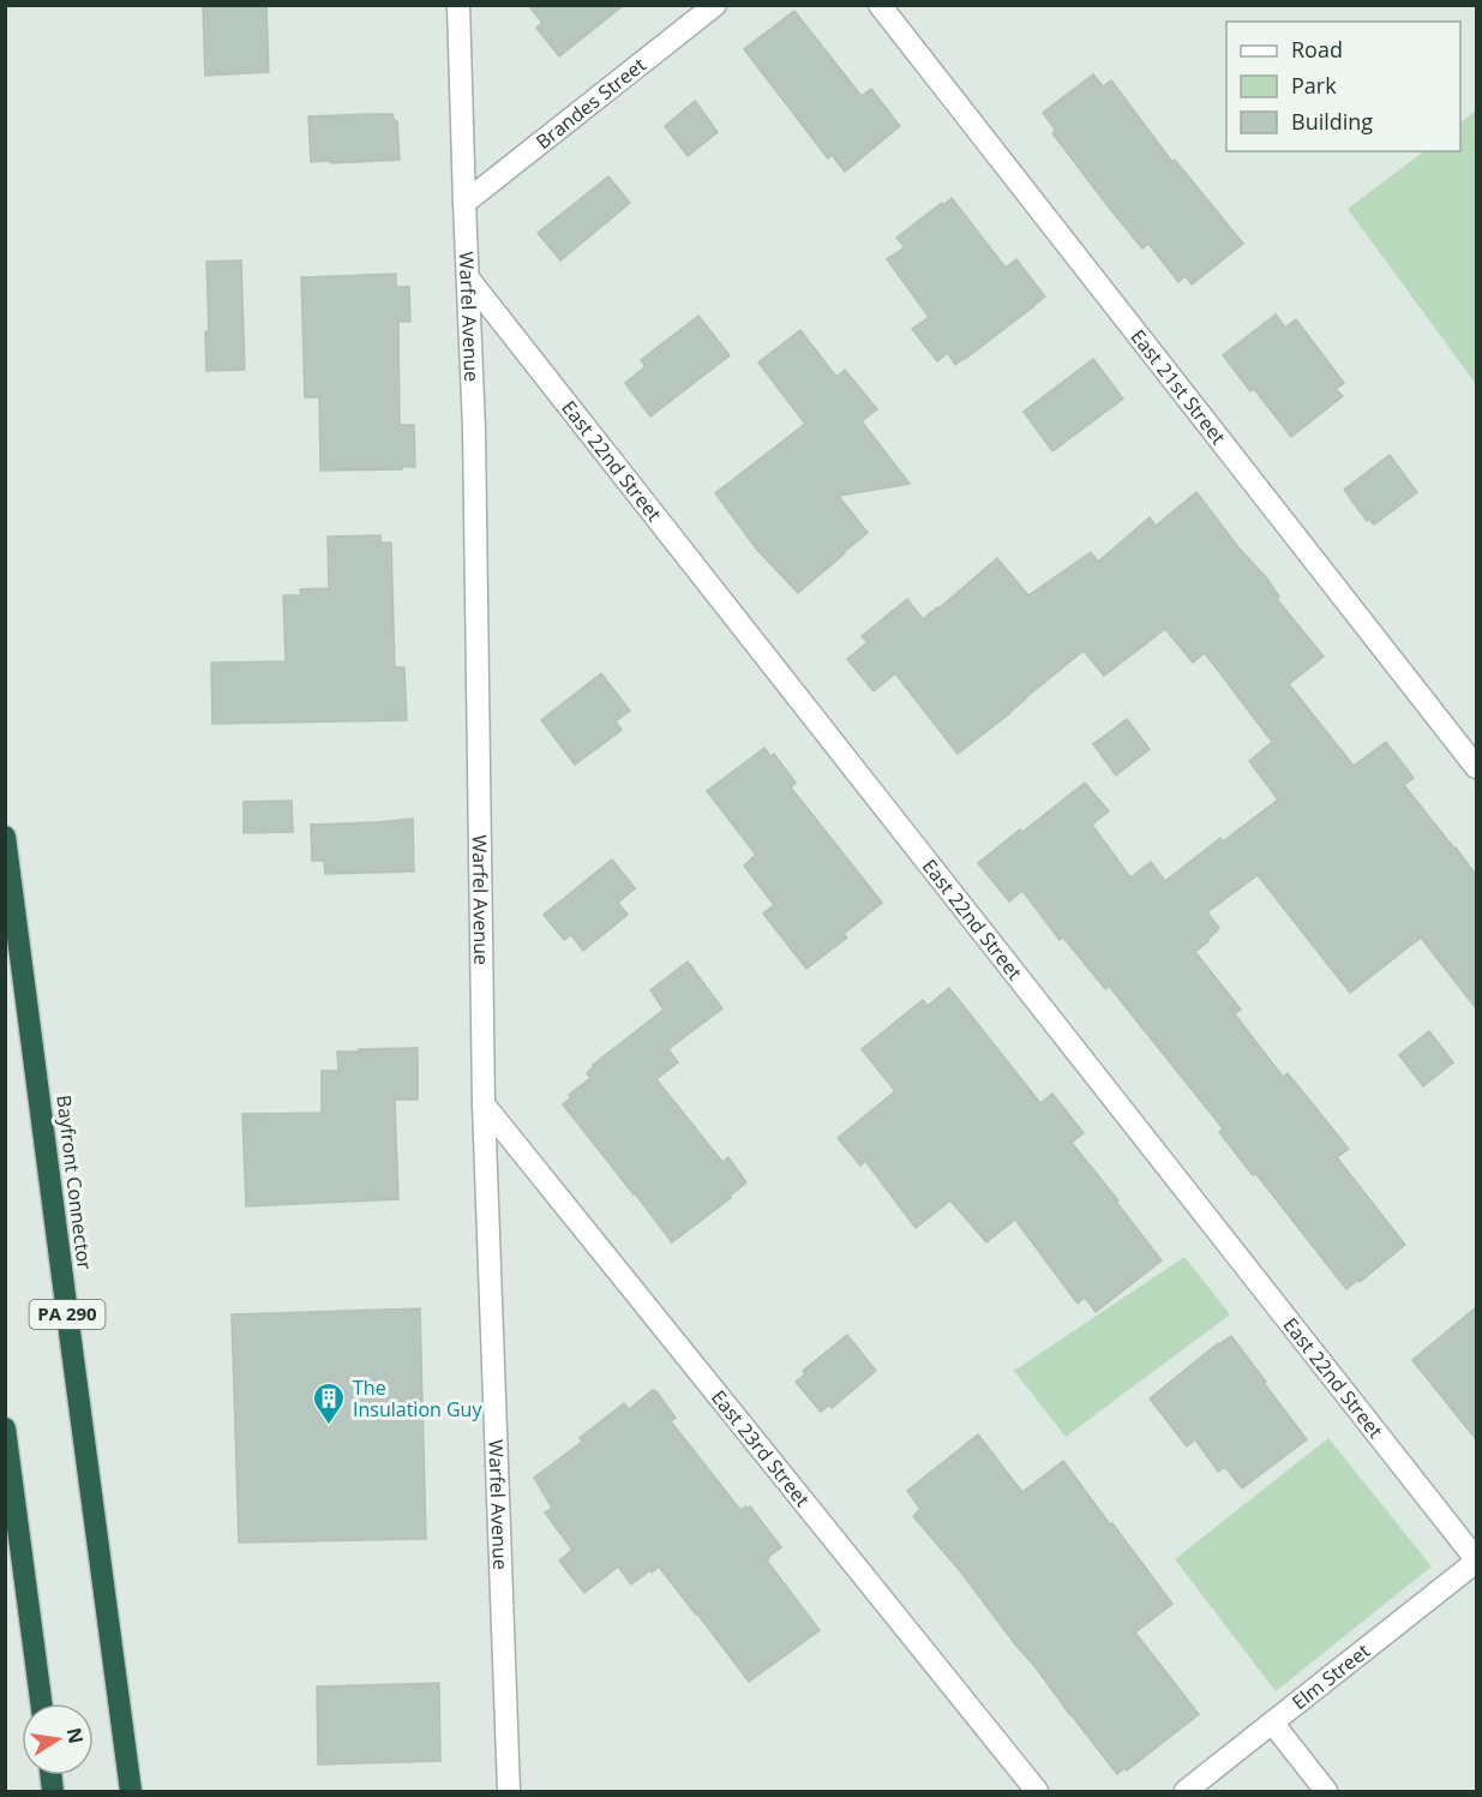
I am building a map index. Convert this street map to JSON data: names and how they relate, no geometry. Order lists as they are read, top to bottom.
{
  "streets": {
    "highway": ["Bayfront Connector", "PA 290"],
    "street": [
      "Brandes Street",
      "Warfel Avenue",
      "East 21st Street",
      "East 22nd Street",
      "East 23rd Street",
      "Elm Street"
    ]
  },
  "crossings": [
    ["Brandes Street", "Warfel Avenue"],
    ["Warfel Avenue", "East 22nd Street"],
    ["Warfel Avenue", "East 23rd Street"],
    ["East 22nd Street", "Elm Street"]
  ],
  "places": {
    "building": ["The Insulation Guy"]
  },
  "legend": ["Road", "Park", "Building"],
  "north": "right"
}
